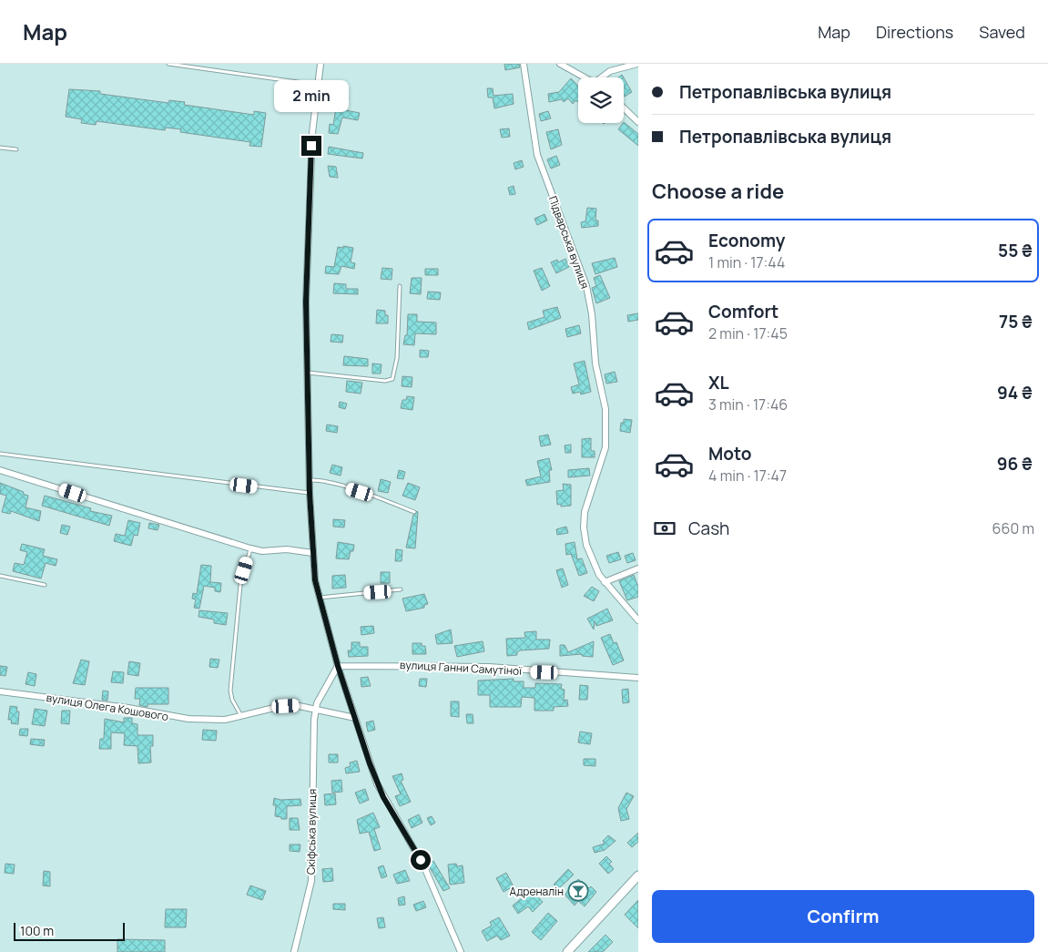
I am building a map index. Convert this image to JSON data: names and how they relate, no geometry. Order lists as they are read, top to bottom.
{
  "streets": {
    "street": [
      "Підварська вулиця",
      "вулиця Ганни Самутіної",
      "вулиця Олега Кошового",
      "Скіфська вулиця"
    ]
  },
  "crossings": [
    ["вулиця Ганни Самутіної", "Скіфська вулиця"],
    ["вулиця Олега Кошового", "Скіфська вулиця"]
  ],
  "places": {
    "bar": ["Адреналін"]
  },
  "scale_bar": "100 m",
  "page": {
    "header": "Map",
    "nav": ["Map", "Directions", "Saved"],
    "banner": ["Петропавлівська вулиця", "Петропавлівська вулиця"],
    "bubble": "2 min",
    "heading": "Choose a ride",
    "list": [
      {
        "name": "Economy",
        "note": "1 min · 17:44",
        "value": "55 ₴"
      },
      {
        "name": "Comfort",
        "note": "2 min · 17:45",
        "value": "75 ₴"
      },
      {
        "name": "XL",
        "note": "3 min · 17:46",
        "value": "94 ₴"
      },
      {
        "name": "Moto",
        "note": "4 min · 17:47",
        "value": "96 ₴"
      }
    ],
    "pay": ["Cash", "660 m"],
    "buttons": "Confirm",
    "scale": "100 m"
  }
}
